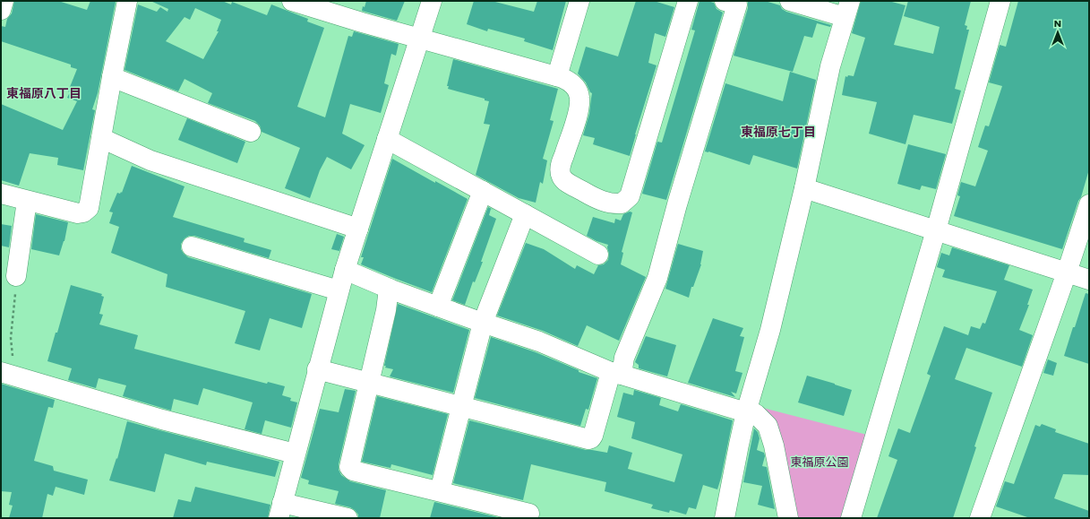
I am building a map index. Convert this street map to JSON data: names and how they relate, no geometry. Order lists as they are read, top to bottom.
{
  "districts": ["東福原八丁目", "東福原七丁目"],
  "parks": ["東福原公園"],
  "north": "top"
}
